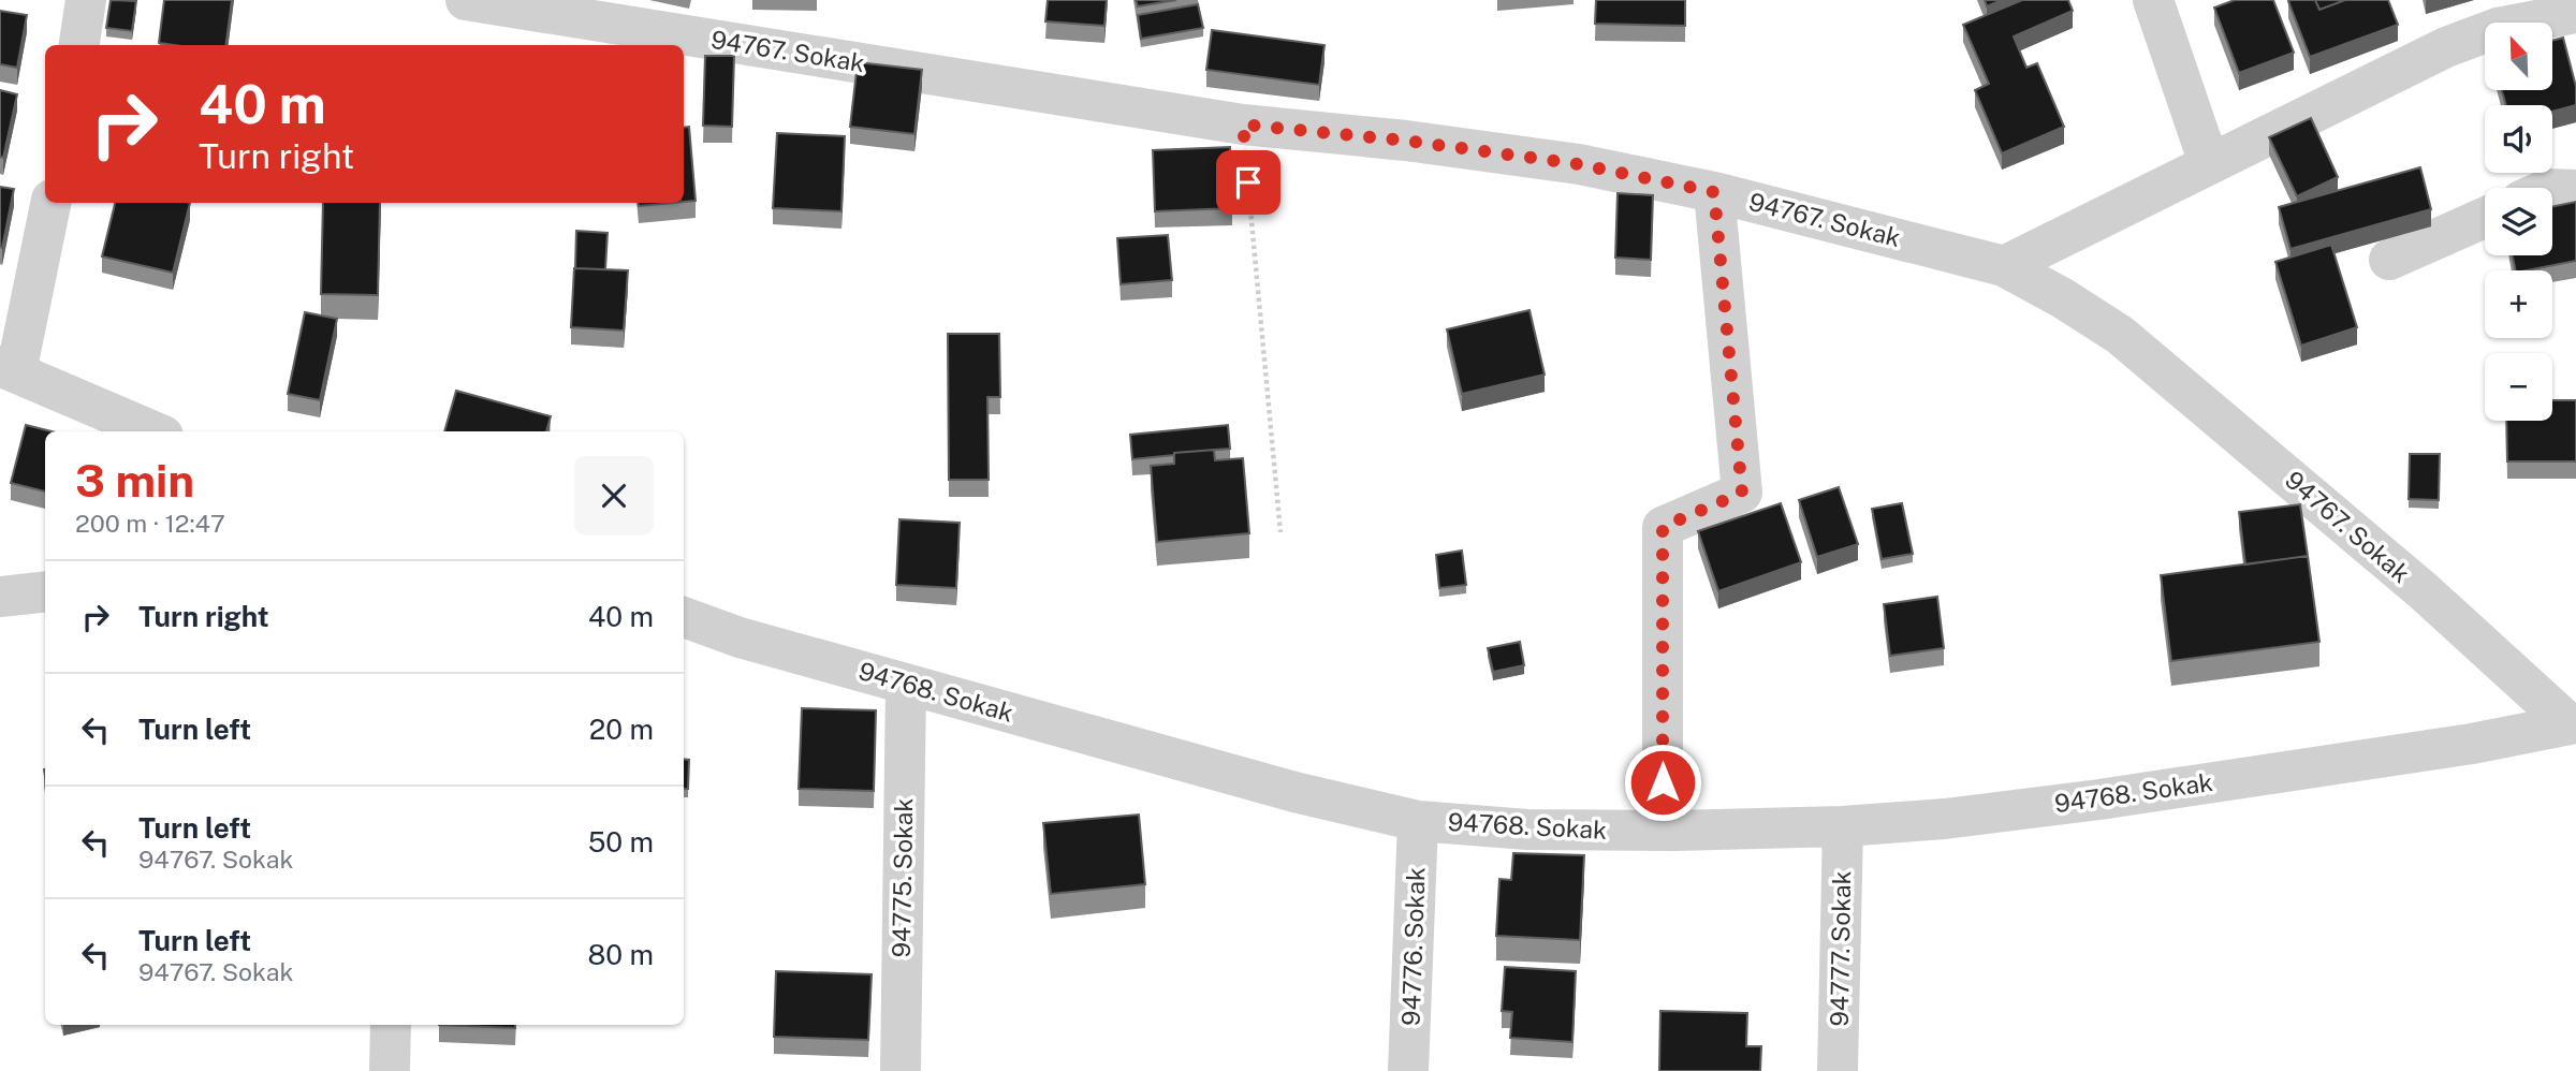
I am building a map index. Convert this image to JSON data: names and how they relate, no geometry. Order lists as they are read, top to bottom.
{
  "streets": {
    "street": [
      "94767. Sokak",
      "94768. Sokak",
      "94775. Sokak",
      "94776. Sokak",
      "94777. Sokak"
    ]
  },
  "crossings": [
    ["94767. Sokak", "94768. Sokak"],
    ["94768. Sokak", "94775. Sokak"],
    ["94768. Sokak", "94776. Sokak"],
    ["94768. Sokak", "94777. Sokak"]
  ],
  "north": "top left",
  "page": {
    "map_buttons": ["+", "−"],
    "turn": ["40 m", "Turn right"],
    "heading": ["3 min", "200 m · 12:47"],
    "list": [
      {
        "name": "Turn right",
        "value": "40 m"
      },
      {
        "name": "Turn left",
        "value": "20 m"
      },
      {
        "name": "Turn left",
        "note": "94767. Sokak",
        "value": "50 m"
      },
      {
        "name": "Turn left",
        "note": "94767. Sokak",
        "value": "80 m"
      }
    ]
  }
}
